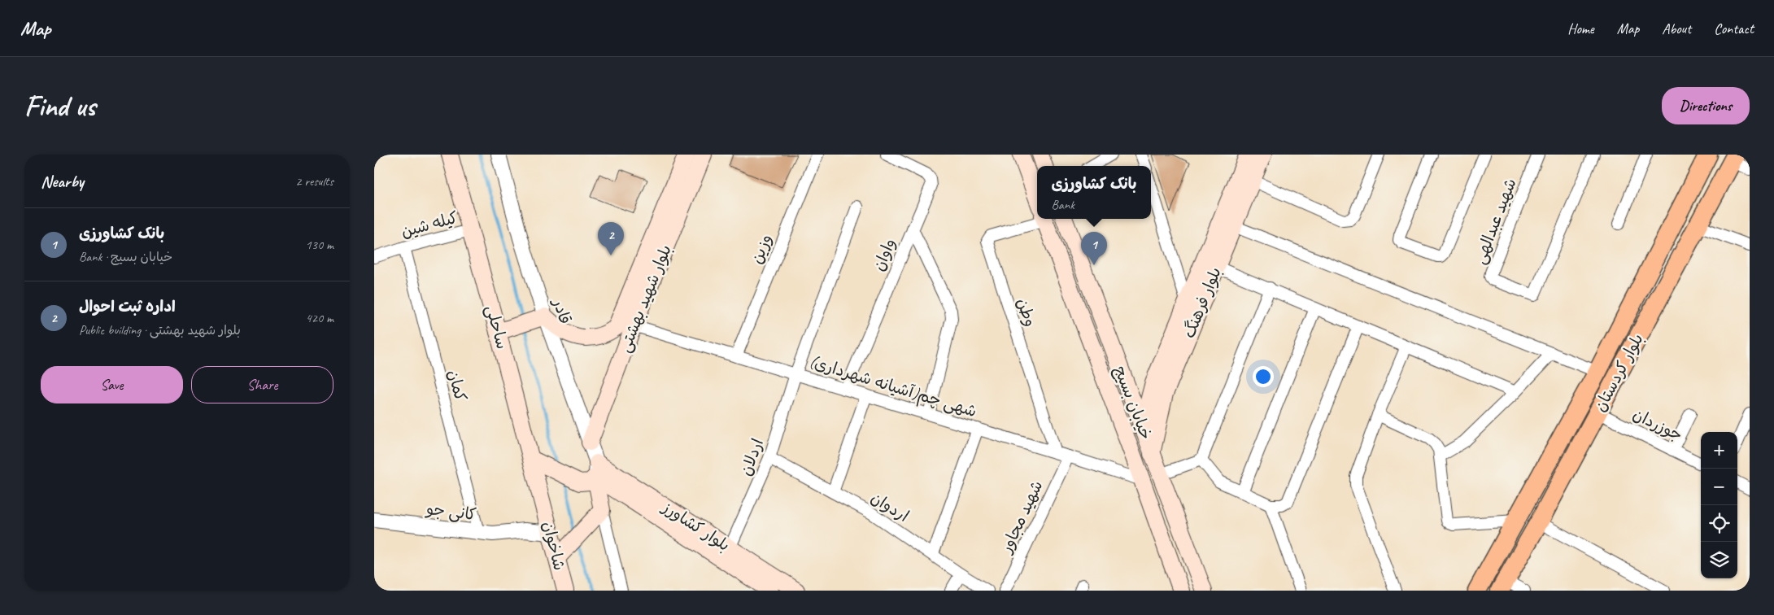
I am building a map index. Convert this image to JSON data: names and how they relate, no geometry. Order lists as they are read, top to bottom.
{
  "streets": {
    "main road": [
      "بلوار شهید بهشتی",
      "بلوار فرهنگ",
      "ساحلی",
      "بلوار کردستان",
      "خیابان بسیج",
      "بلوار کشاورز",
      "شاخوان"
    ],
    "street": [
      "شهید عبدالهی",
      "کیله شین",
      "وزین",
      "واوان",
      "قادر",
      "وطن",
      "کمان",
      "شهی چم(آشیانه شهرداری)",
      "جوزردان",
      "اردلان",
      "اردوان",
      "کانی جو",
      "شهید مجاور"
    ]
  },
  "crossings": [
    ["کیله شین", "ساحلی"],
    ["کیله شین", "کمان"],
    ["وزین", "شهی چم(آشیانه شهرداری)"],
    ["واوان", "شهی چم(آشیانه شهرداری)"],
    ["بلوار شهید بهشتی", "قادر"],
    ["بلوار شهید بهشتی", "شهی چم(آشیانه شهرداری)"],
    ["بلوار فرهنگ", "خیابان بسیج"],
    ["قادر", "بلوار کشاورز"],
    ["وطن", "شهی چم(آشیانه شهرداری)"],
    ["ساحلی", "شاخوان"],
    ["بلوار کردستان", "جوزردان"],
    ["کمان", "کانی جو"],
    ["شهی چم(آشیانه شهرداری)", "خیابان بسیج"],
    ["شهی چم(آشیانه شهرداری)", "اردلان"],
    ["شهی چم(آشیانه شهرداری)", "شهید مجاور"],
    ["اردلان", "اردوان"],
    ["اردلان", "بلوار کشاورز"],
    ["کانی جو", "شاخوان"]
  ],
  "page": {
    "header": "Map",
    "nav": [
      "Home",
      "Map",
      "About",
      "Contact"
    ],
    "buttons": [
      "Directions",
      ["Save", "Share"]
    ],
    "title": "Find us",
    "heading": ["Nearby", "2 results"],
    "popup": ["بانک کشاورزی", "Bank"],
    "list": [
      {
        "mark": "1",
        "name": "بانک کشاورزی",
        "note": "Bank · خیابان بسیج",
        "value": "130 m"
      },
      {
        "mark": "2",
        "name": "اداره ثبت احوال",
        "note": "Public building · بلوار شهید بهشتی",
        "value": "420 m"
      }
    ],
    "pins": ["2", "1"],
    "map_buttons": ["+", "−"]
  }
}
